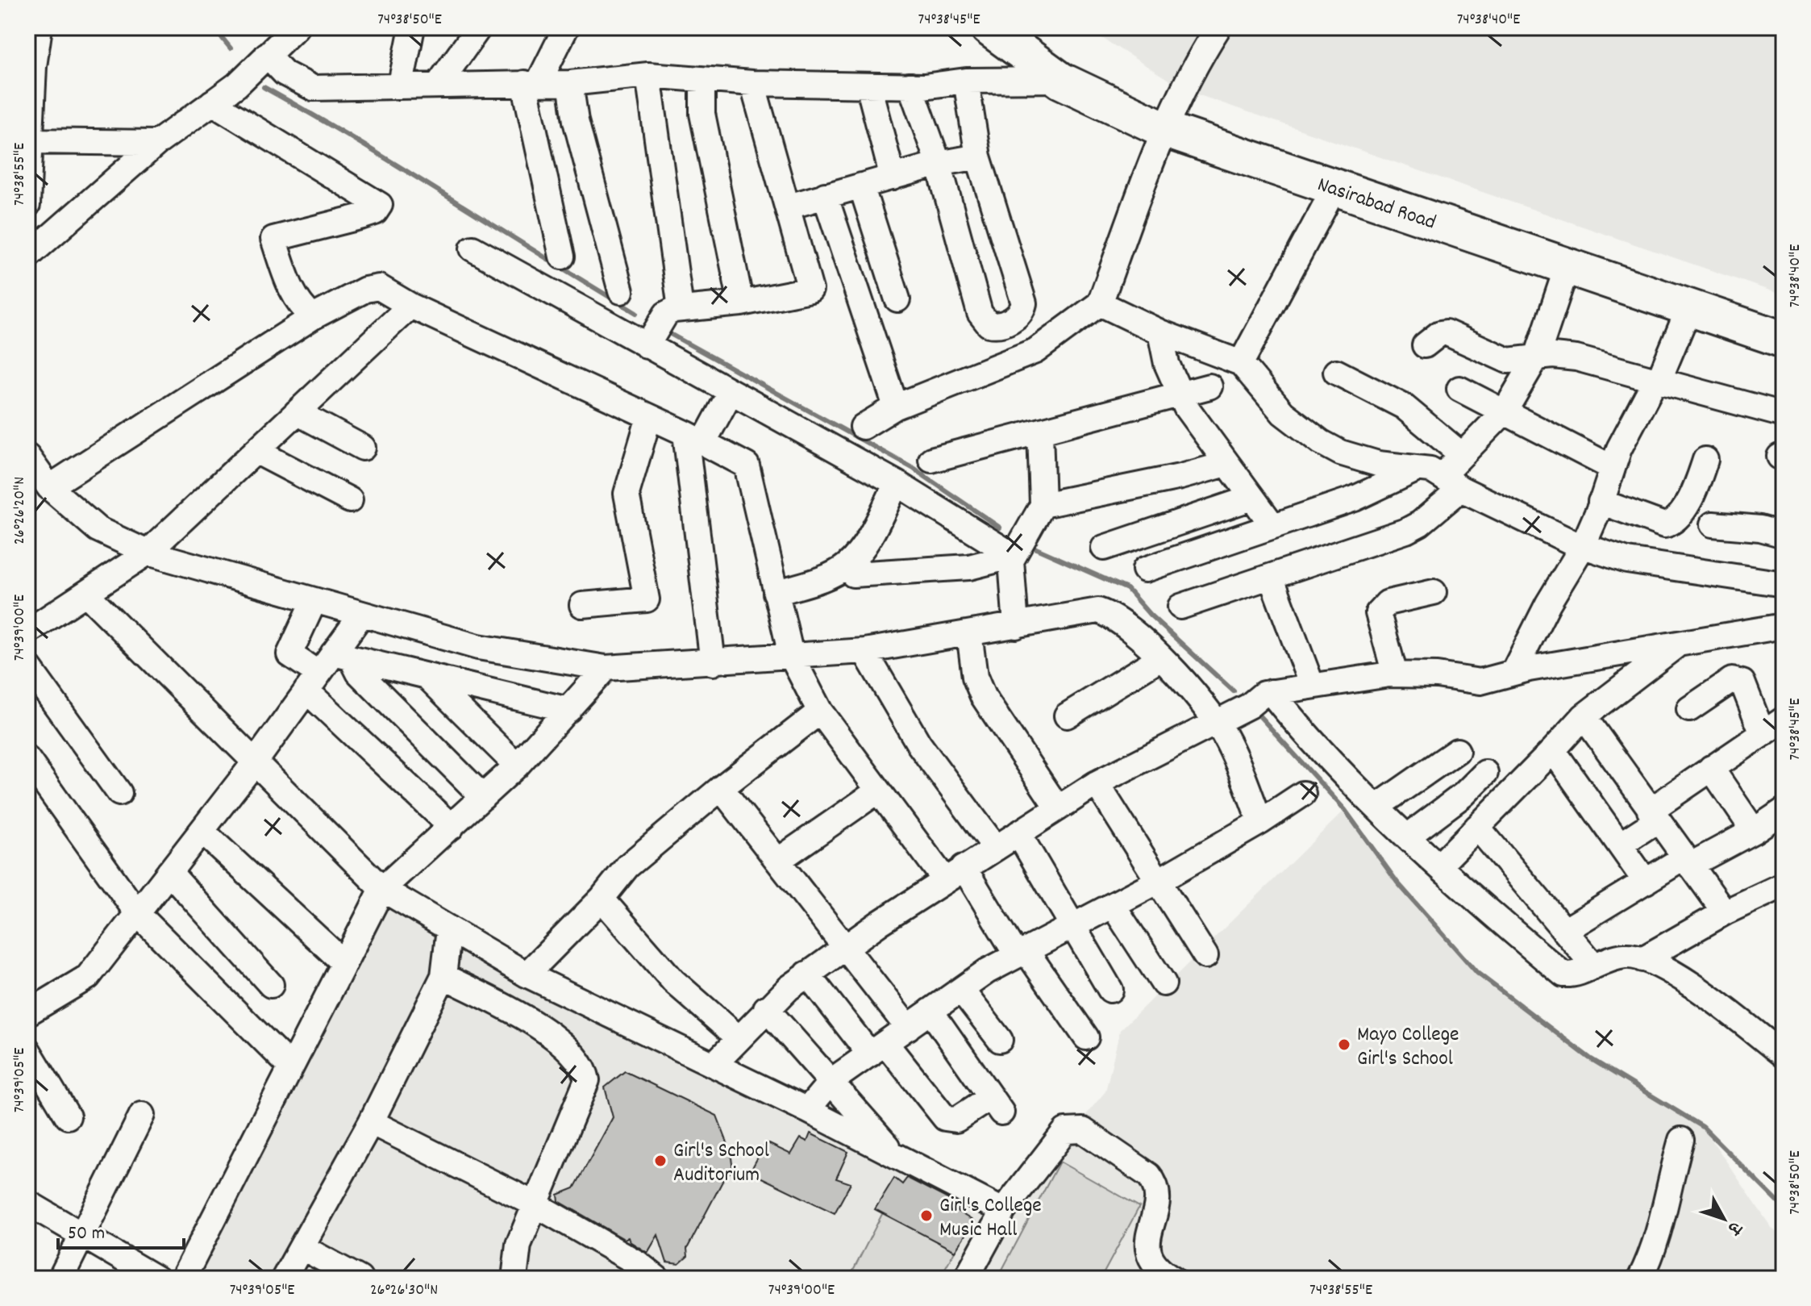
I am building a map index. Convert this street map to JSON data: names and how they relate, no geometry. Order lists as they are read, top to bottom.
{
  "streets": {
    "highway": ["Nasirabad Road"]
  },
  "places": ["Mayo College Girl's School", "Girl's School Auditorium", "Girl's College Music Hall"],
  "scale_bar": "50 m",
  "north": "bottom right",
  "coordinates": [
    "74°38'50\"E",
    "74°38'45\"E",
    "74°38'40\"E",
    "74°38'55\"E",
    "26°26'20\"N",
    "74°39'00\"E",
    "74°39'05\"E",
    "26°26'30\"N"
  ]
}
